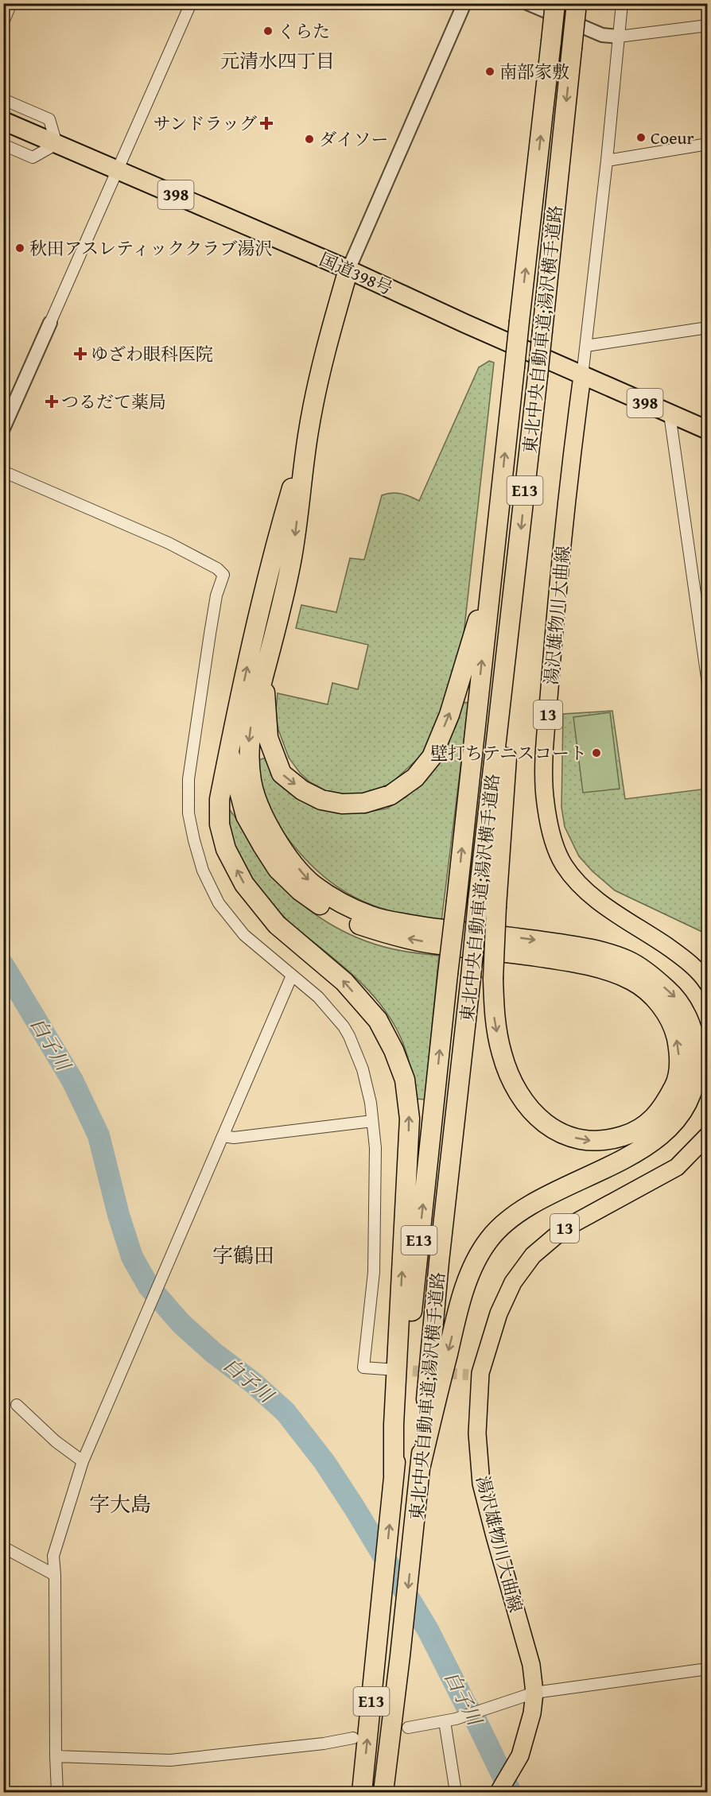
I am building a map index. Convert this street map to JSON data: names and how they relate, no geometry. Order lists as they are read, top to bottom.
{
  "streets": {
    "highway": [
      "398",
      "国道398号",
      "東北中央自動車道;湯沢横手道路",
      "E13"
    ],
    "main road": ["湯沢雄物川大曲線", "13"]
  },
  "crossings": [
    ["国道398号", "湯沢雄物川大曲線"]
  ],
  "districts": ["元清水四丁目", "字鶴田", "字大島"],
  "water": ["白子川"],
  "places": {
    "other": [
      "くらた",
      "南部家敷",
      "Coeur",
      "ダイソー",
      "秋田アスレティッククラブ湯沢",
      "壁打ちテニスコート"
    ],
    "health": ["サンドラッグ", "ゆざわ眼科医院", "つるだて薬局"]
  }
}
